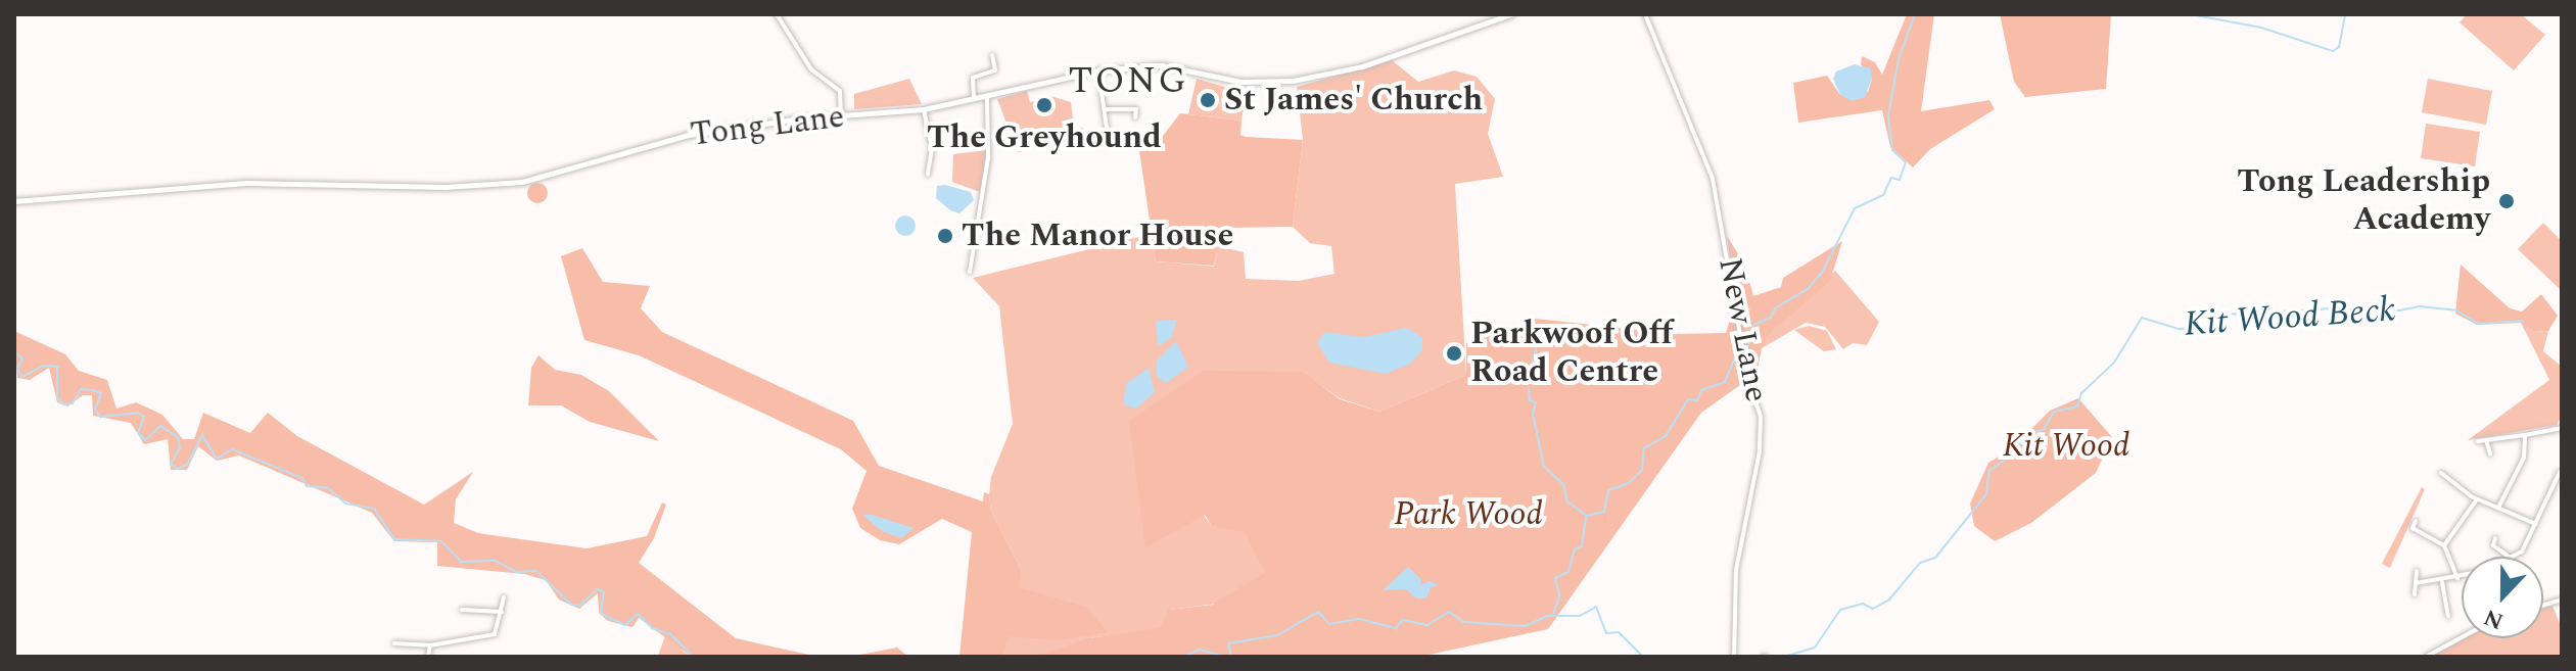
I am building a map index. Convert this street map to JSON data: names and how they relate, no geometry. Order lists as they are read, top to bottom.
{
  "streets": {
    "street": ["Tong Lane", "New Lane"]
  },
  "districts": ["TONG"],
  "water": ["Kit Wood Beck"],
  "parks": ["Kit Wood", "Park Wood"],
  "places": [
    "St James' Church",
    "The Greyhound",
    "Tong Leadership Academy",
    "The Manor House",
    "Parkwoof Off Road Centre"
  ],
  "north": "bottom"
}
